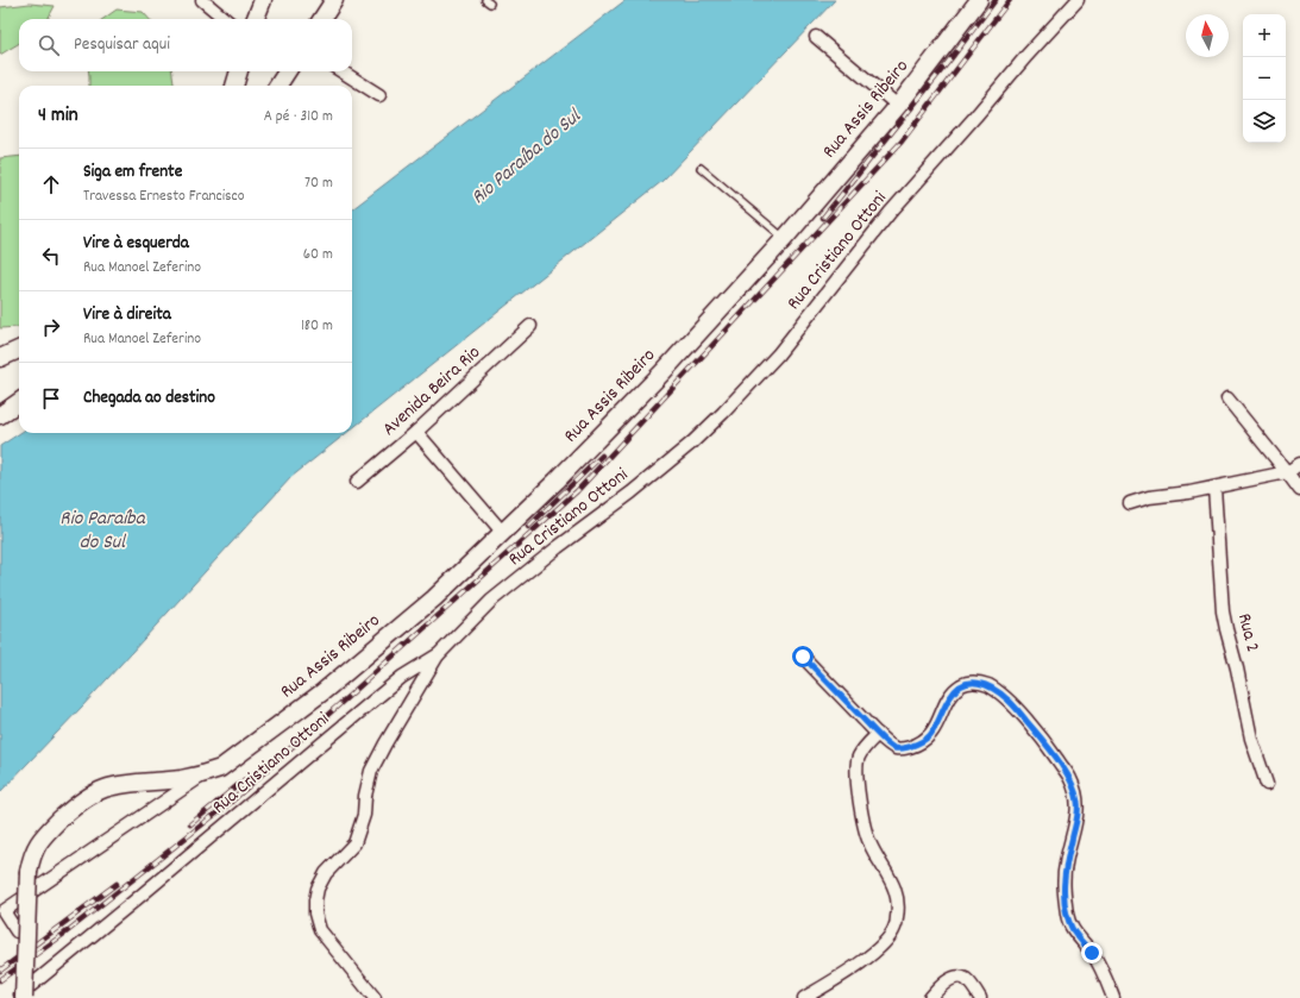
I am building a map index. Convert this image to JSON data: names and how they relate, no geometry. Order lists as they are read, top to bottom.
{
  "streets": {
    "street": [
      "Rua Assis Ribeiro",
      "Rua Cristiano Ottoni",
      "Avenida Beira Rio",
      "Rua 2"
    ]
  },
  "water": ["Rio Paraíba do Sul"],
  "north": "top",
  "page": {
    "map_buttons": ["+", "−"],
    "search": "Pesquisar aqui",
    "heading": ["4 min", "A pé · 310 m"],
    "list": [
      ["Siga em frente", "Travessa Ernesto Francisco", "70 m"],
      ["Vire à esquerda", "Rua Manoel Zeferino", "60 m"],
      ["Vire à direita", "Rua Manoel Zeferino", "180 m"],
      "Chegada ao destino"
    ]
  }
}
